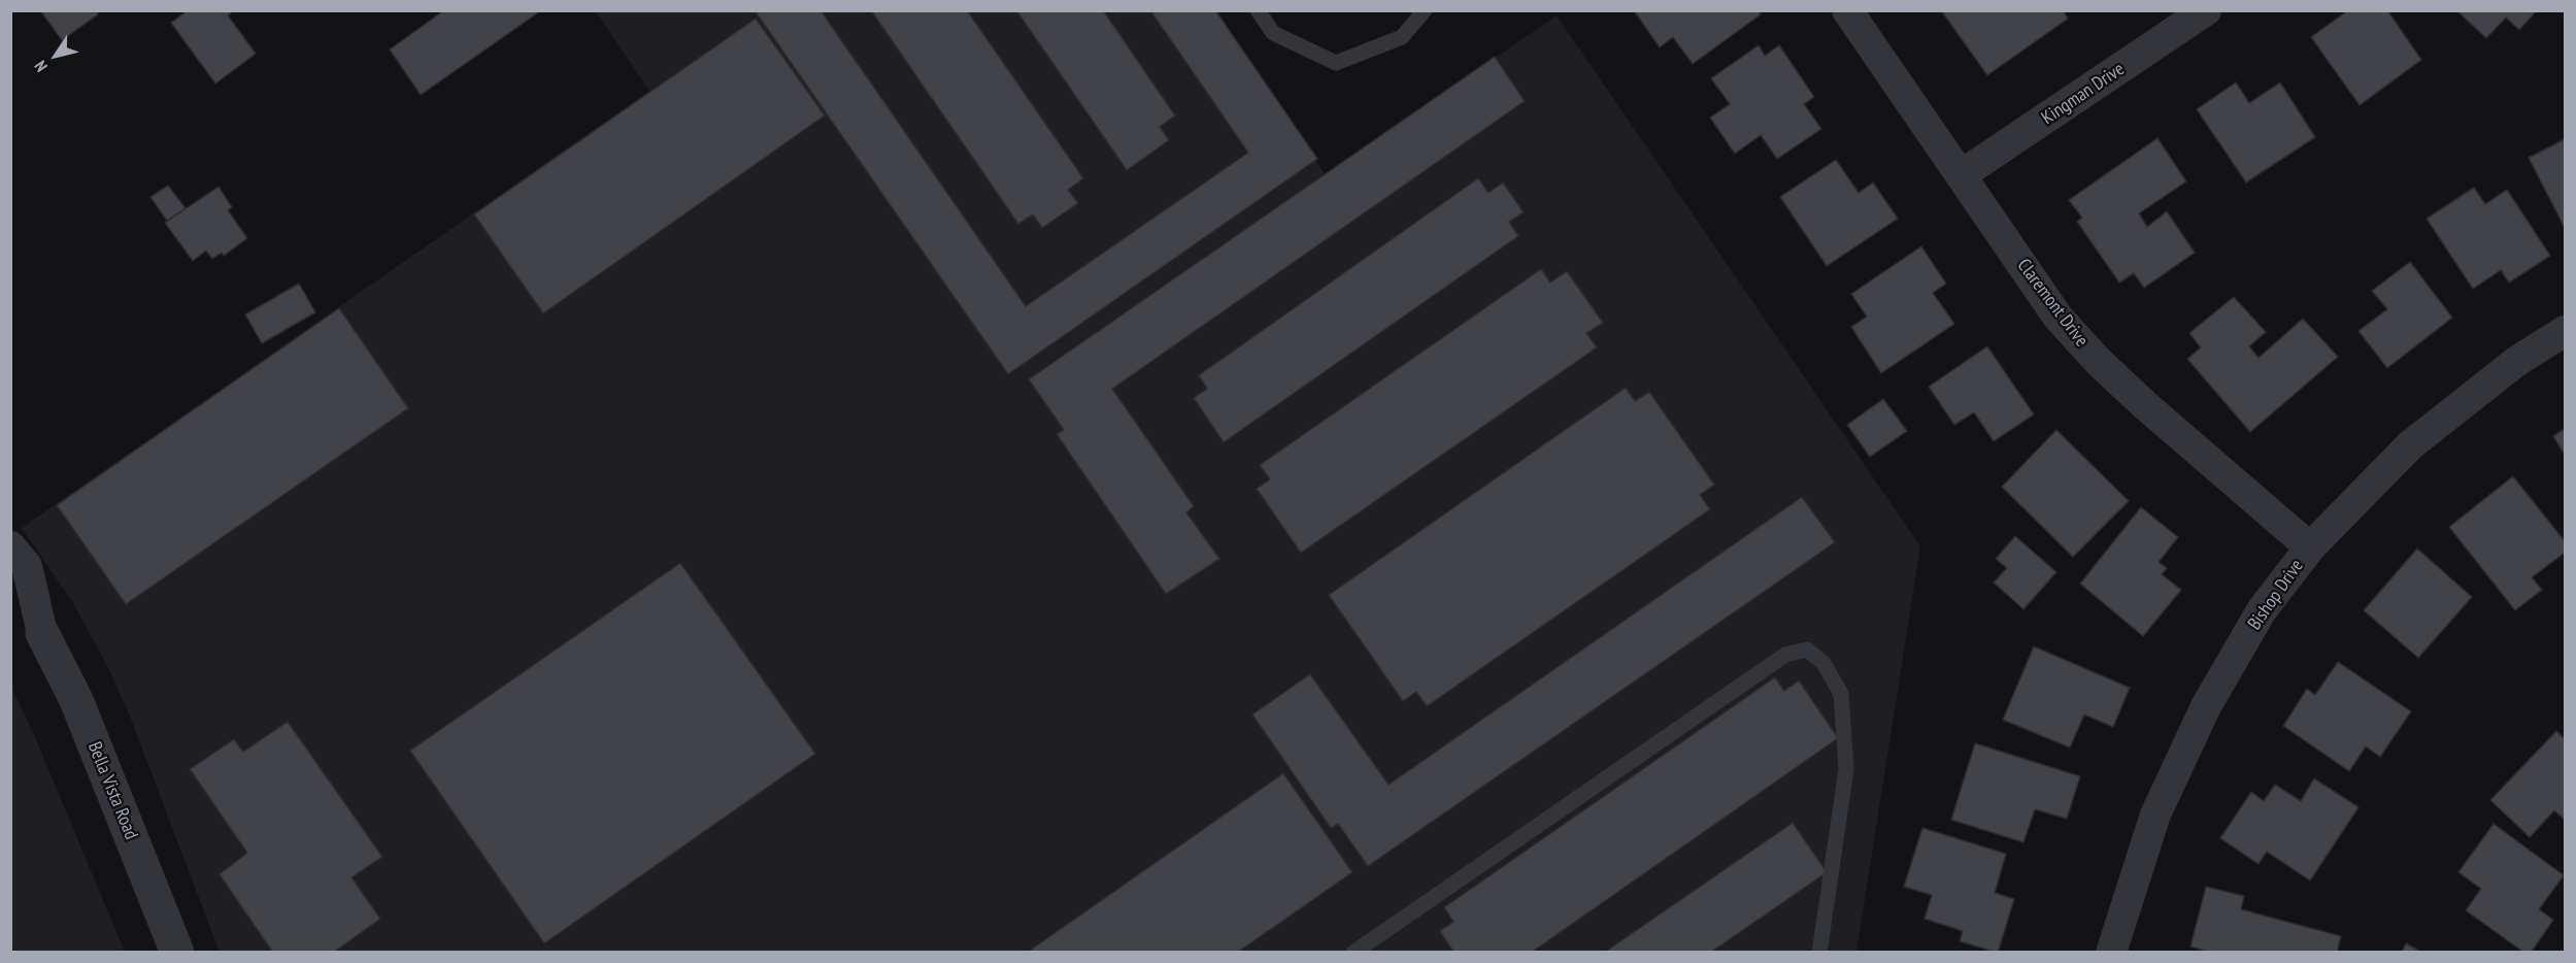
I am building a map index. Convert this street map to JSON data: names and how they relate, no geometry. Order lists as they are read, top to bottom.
{
  "streets": {
    "street": [
      "Kingman Drive",
      "Claremont Drive",
      "Bishop Drive",
      "Bella Vista Road"
    ]
  },
  "crossings": [
    ["Kingman Drive", "Claremont Drive"],
    ["Claremont Drive", "Bishop Drive"]
  ],
  "north": "bottom left"
}
